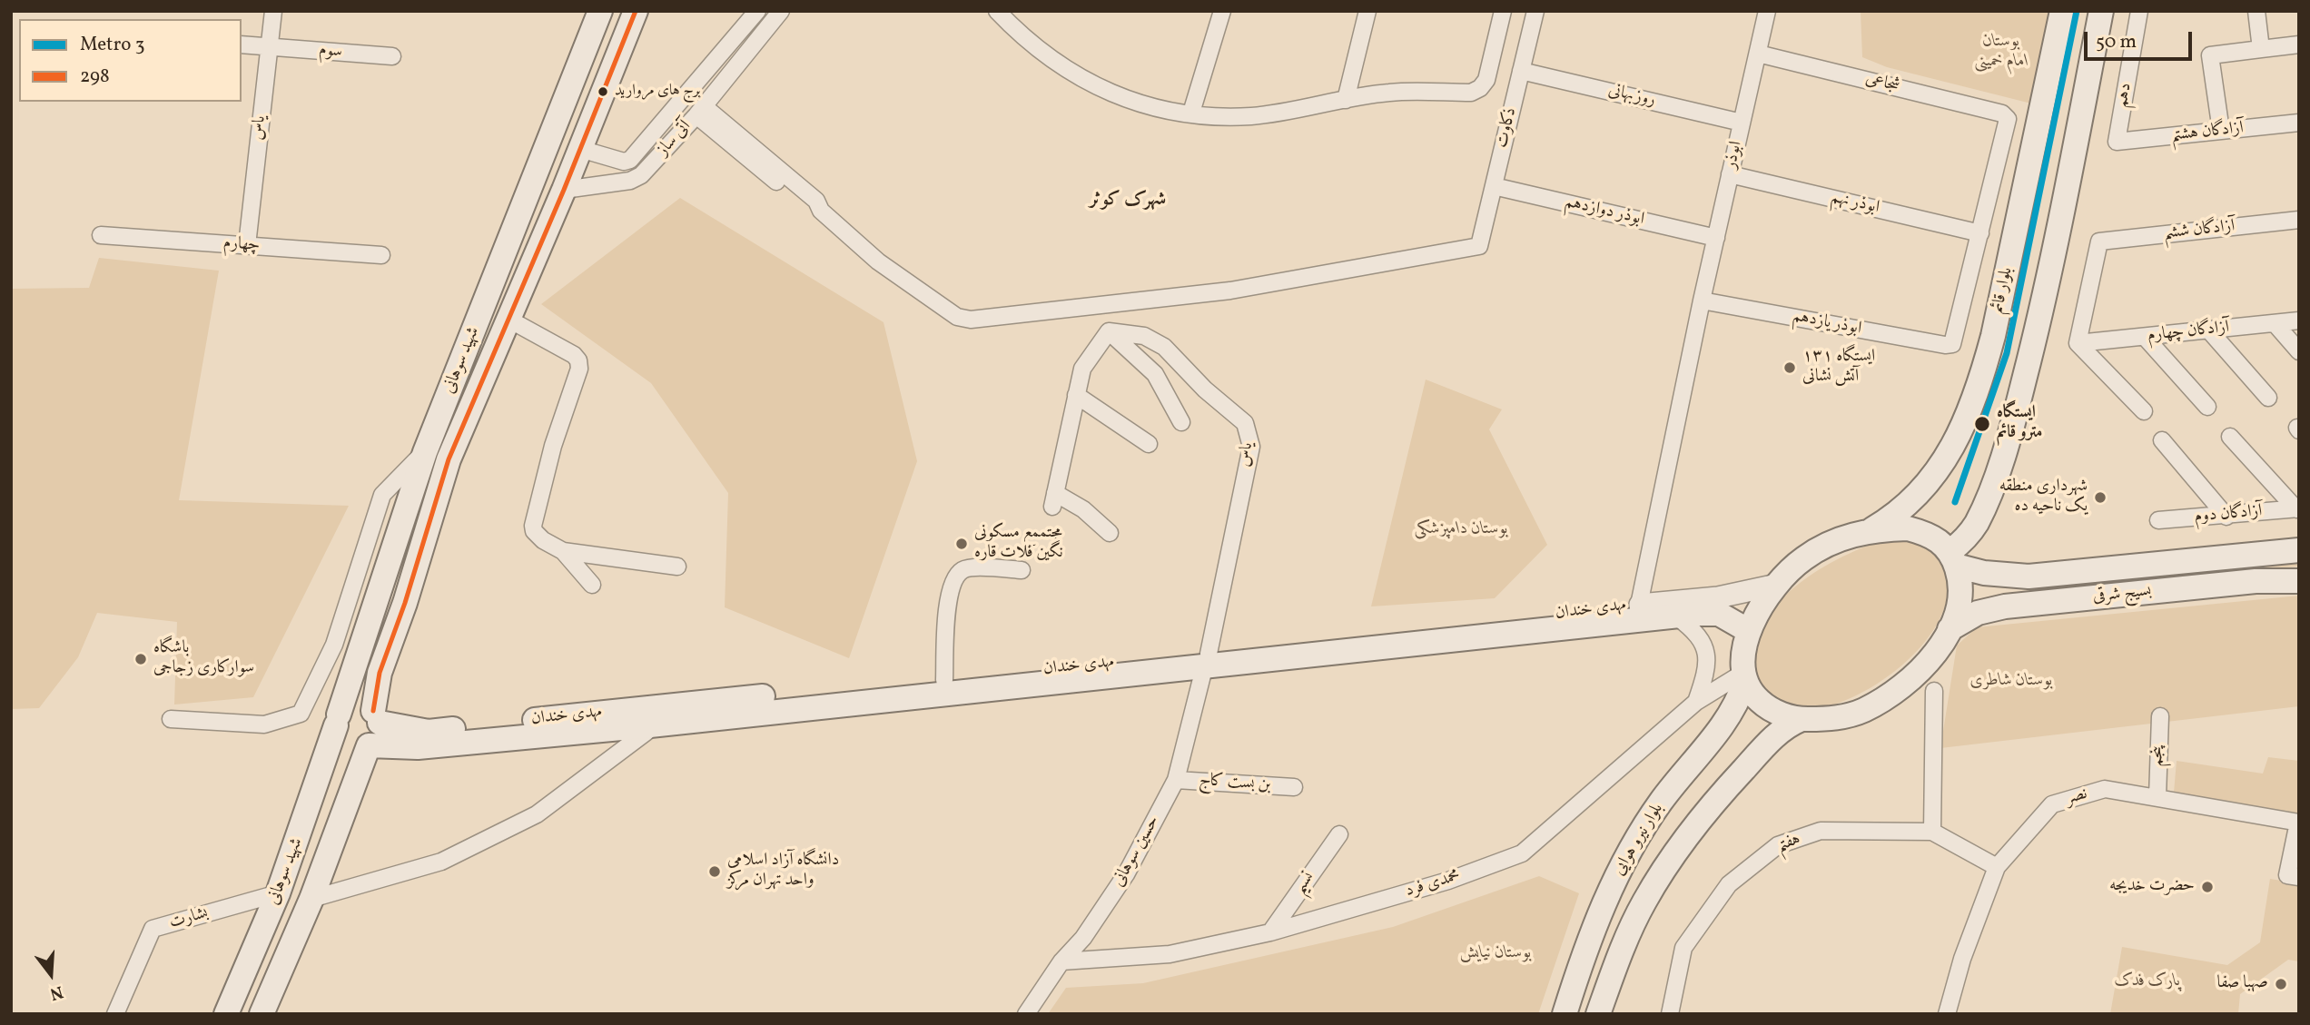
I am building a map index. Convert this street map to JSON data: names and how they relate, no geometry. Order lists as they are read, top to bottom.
{
  "streets": {
    "main road": [
      "بلوار قائم",
      "شهید سوهانی",
      "بسیج شرقی",
      "مهدی خندان",
      "بلوار نیرو هوایی"
    ],
    "street": [
      "سوم",
      "شجاعی",
      "دهم",
      "روزبهانی",
      "یاس",
      "ذکاوت",
      "آزادگان هشتم",
      "آتی ساز",
      "ابوذر",
      "ابوذر نهم",
      "ابوذر دوازدهم",
      "آزادگان ششم",
      "چهارم",
      "ابوذر یازدهم",
      "آزادگان چهارم",
      "آزادگان دوم",
      "پنجم",
      "بن بست کاج",
      "نصر",
      "هفتم",
      "حسین سوهانی",
      "نسیم",
      "محمدی فرد",
      "بشارت"
    ]
  },
  "crossings": [
    ["سوم", "یاس"],
    ["شجاعی", "ابوذر"],
    ["شجاعی", "ابوذر نهم"],
    ["شجاعی", "ابوذر یازدهم"],
    ["دهم", "آزادگان هشتم"],
    ["روزبهانی", "ذکاوت"],
    ["روزبهانی", "ابوذر"],
    ["یاس", "چهارم"],
    ["یاس", "مهدی خندان"],
    ["یاس", "حسین سوهانی"],
    ["ذکاوت", "آتی ساز"],
    ["ذکاوت", "ابوذر دوازدهم"],
    ["آتی ساز", "شهید سوهانی"],
    ["ابوذر", "ابوذر نهم"],
    ["ابوذر", "ابوذر دوازدهم"],
    ["ابوذر", "ابوذر یازدهم"],
    ["ابوذر", "مهدی خندان"],
    ["ابوذر نهم", "ابوذر یازدهم"],
    ["آزادگان ششم", "آزادگان چهارم"],
    ["بلوار قائم", "بسیج شرقی"],
    ["بلوار قائم", "مهدی خندان"],
    ["بلوار قائم", "بلوار نیرو هوایی"],
    ["بلوار قائم", "محمدی فرد"],
    ["شهید سوهانی", "مهدی خندان"],
    ["شهید سوهانی", "بشارت"],
    ["بسیج شرقی", "مهدی خندان"],
    ["بسیج شرقی", "بلوار نیرو هوایی"],
    ["بسیج شرقی", "محمدی فرد"],
    ["مهدی خندان", "بلوار نیرو هوایی"],
    ["مهدی خندان", "حسین سوهانی"],
    ["مهدی خندان", "محمدی فرد"],
    ["پنجم", "نصر"],
    ["بن بست کاج", "حسین سوهانی"],
    ["نصر", "هفتم"],
    ["بلوار نیرو هوایی", "محمدی فرد"],
    ["حسین سوهانی", "محمدی فرد"],
    ["نسیم", "محمدی فرد"]
  ],
  "districts": ["شهرک کوثر"],
  "parks": [
    "بوستان امام خمینی",
    "بوستان دامپزشکی",
    "بوستان شاطری",
    "بوستان نیایش",
    "پارک فدک"
  ],
  "places": [
    "برج های مروارید",
    "ایستگاه ۱۳۱ آتش نشانی",
    "ایستگاه مترو قائم",
    "شهرداری منطقه یک ناحیه ده",
    "مجتممع مسکونی نگین فلات قاره",
    "باشگاه سواركاری زجاجی",
    "دانشگاه آزاد اسلامی واحد تهران مرکز",
    "حضرت خدیجه",
    "صهبا صفا"
  ],
  "lines": ["metro line 3", "transit line 298"],
  "legend": ["Metro 3", "298"],
  "scale_bar": "50 m",
  "north": "bottom"
}
